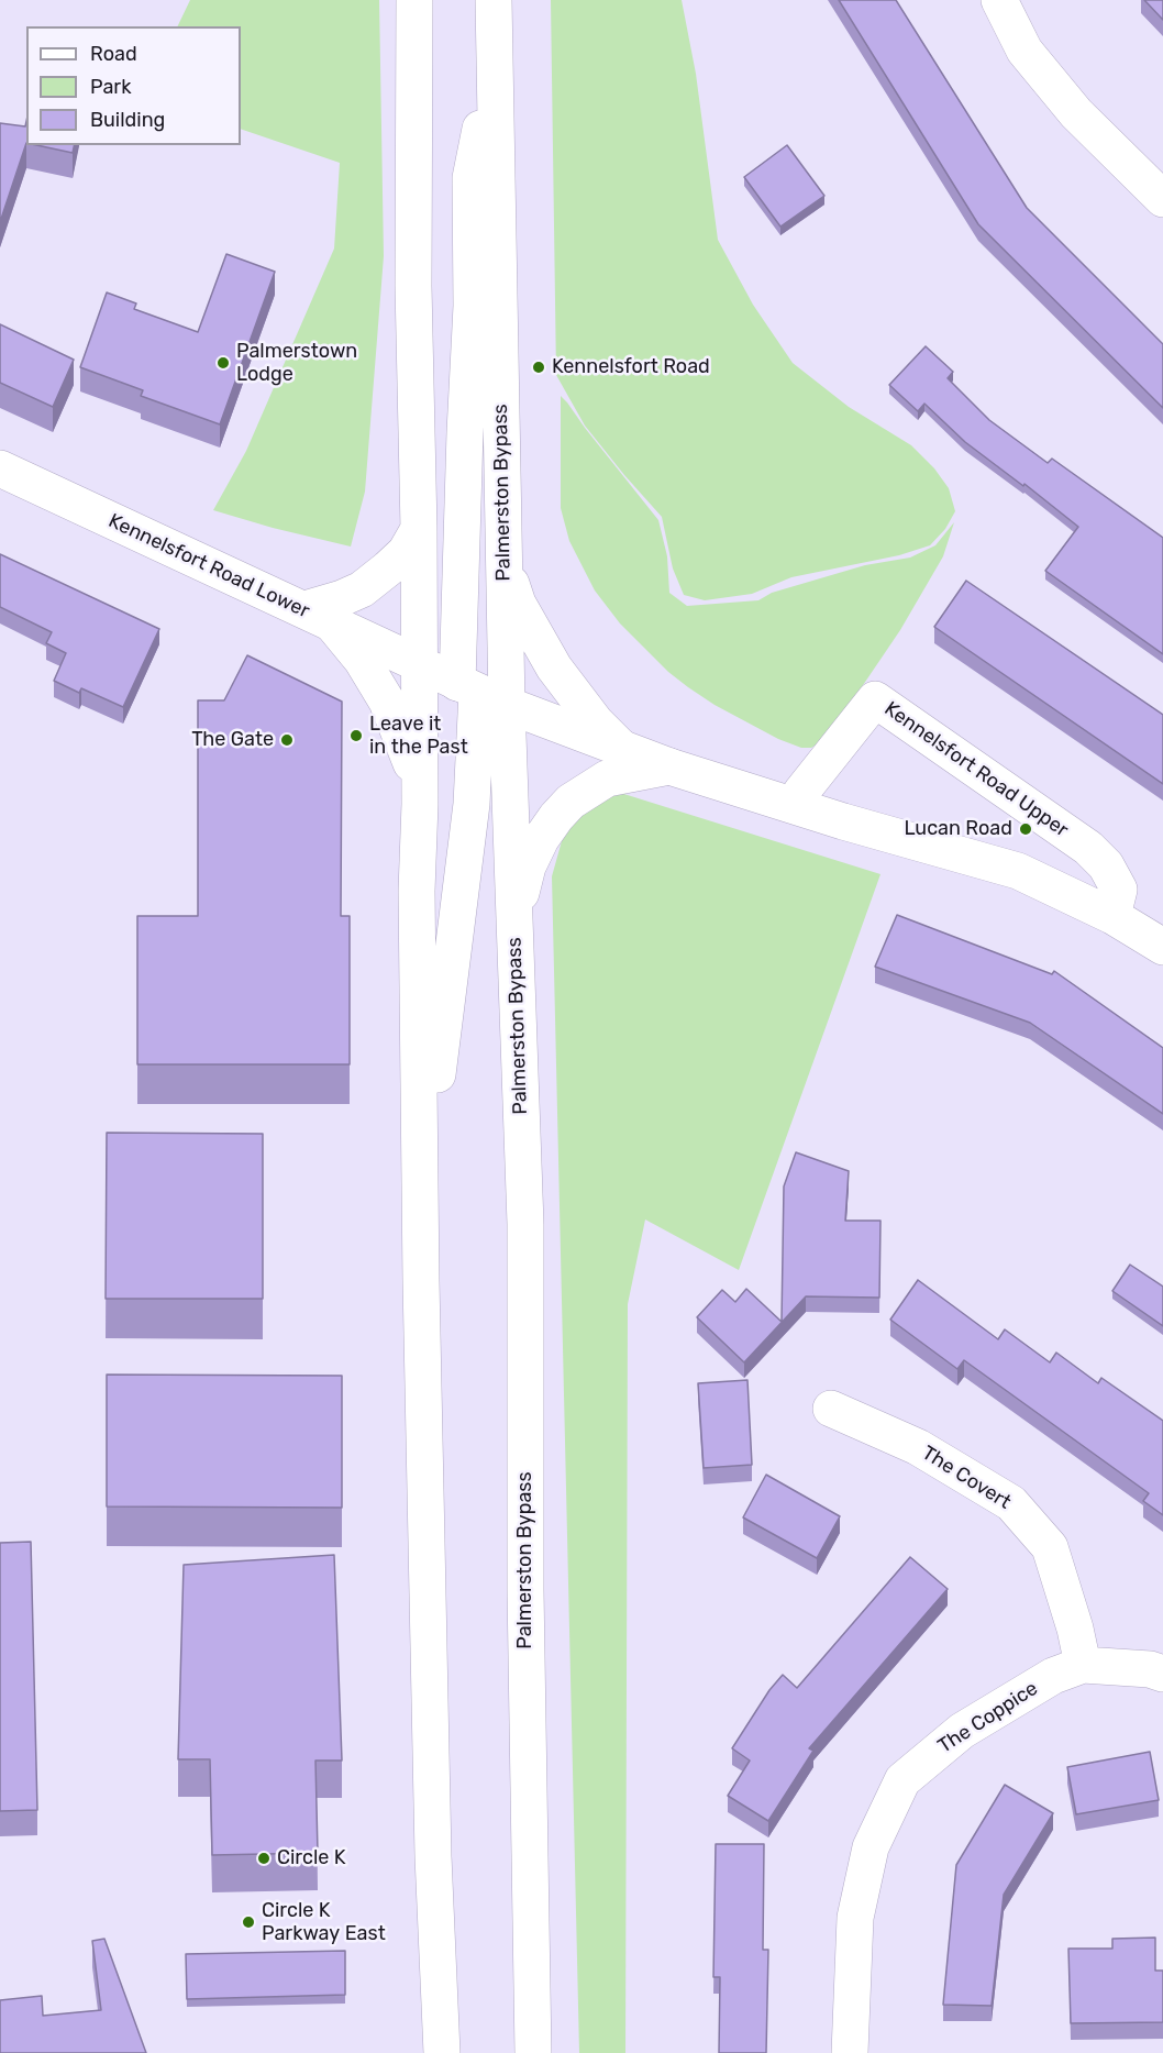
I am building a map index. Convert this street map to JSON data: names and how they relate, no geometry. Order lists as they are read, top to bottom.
{
  "streets": {
    "main road": [
      "Palmerston Bypass",
      "Kennelsfort Road Lower",
      "Kennelsfort Road Upper",
      "The Covert",
      "The Coppice"
    ]
  },
  "crossings": [
    ["The Covert", "The Coppice"]
  ],
  "places": [
    "Palmerstown Lodge",
    "Kennelsfort Road",
    "Leave it in the Past",
    "The Gate",
    "Lucan Road",
    "Circle K",
    "Circle K Parkway East"
  ],
  "legend": ["Road", "Park", "Building"]
}
